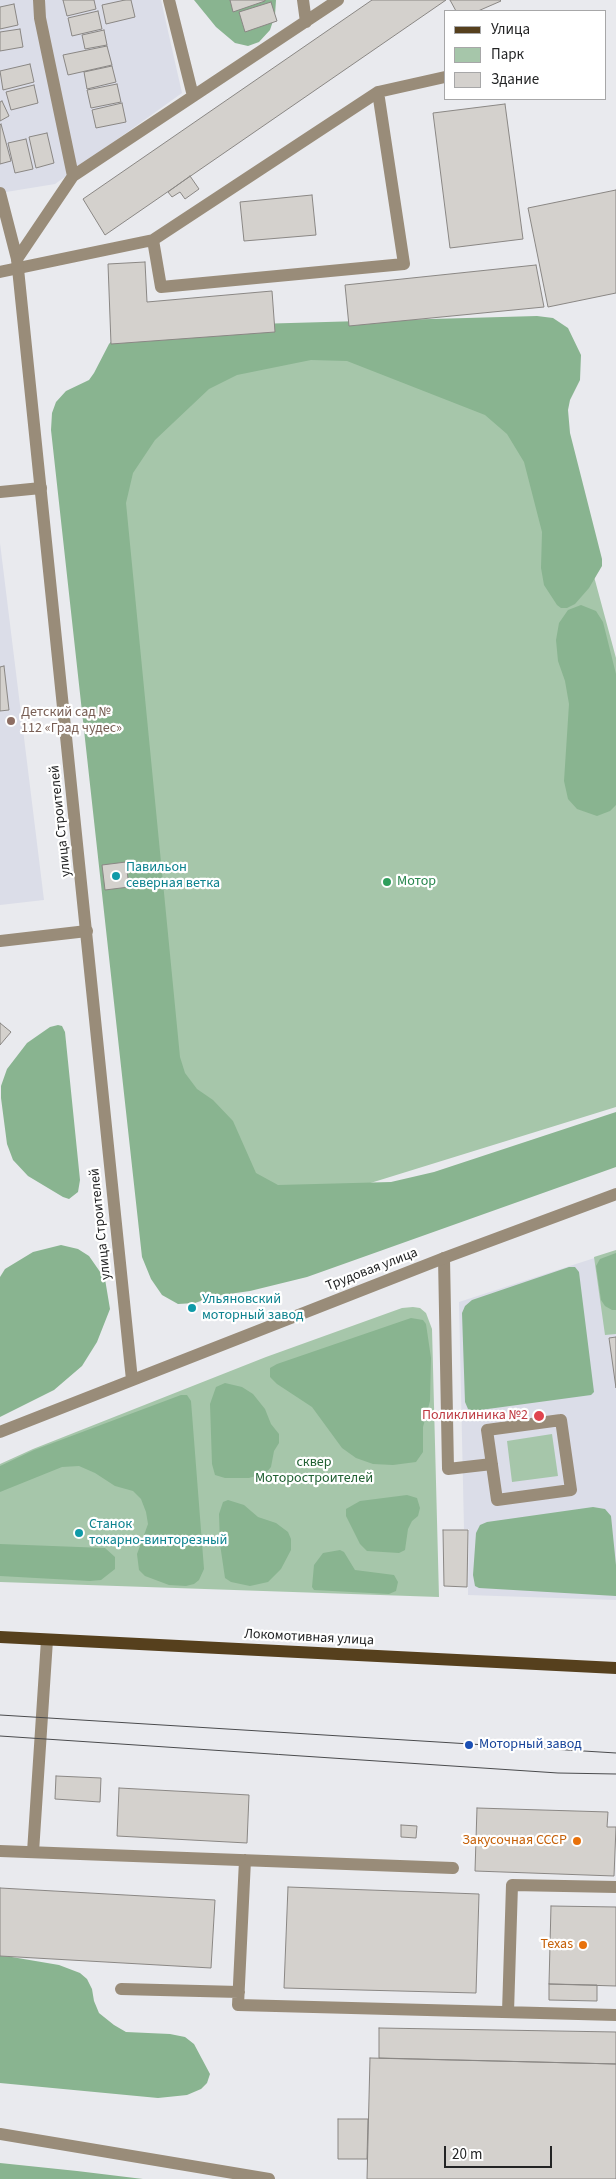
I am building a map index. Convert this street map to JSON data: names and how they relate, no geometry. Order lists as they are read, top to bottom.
{
  "streets": {
    "main road": ["Локомотивная улица"],
    "street": ["улица Строителей", "Трудовая улица"]
  },
  "crossings": [
    ["улица Строителей", "Трудовая улица"]
  ],
  "parks": ["сквер Моторостроителей"],
  "places": [
    "Детский сад № 112 «Град чудес»",
    "Павильон северная ветка",
    "Мотор",
    "Ульяновский моторный завод",
    "Поликлиника №2",
    "Станок токарно-винторезный",
    "Моторный завод",
    "Закусочная СССР",
    "Texas"
  ],
  "legend": ["Улица", "Парк", "Здание"],
  "scale_bar": "20 m"
}
